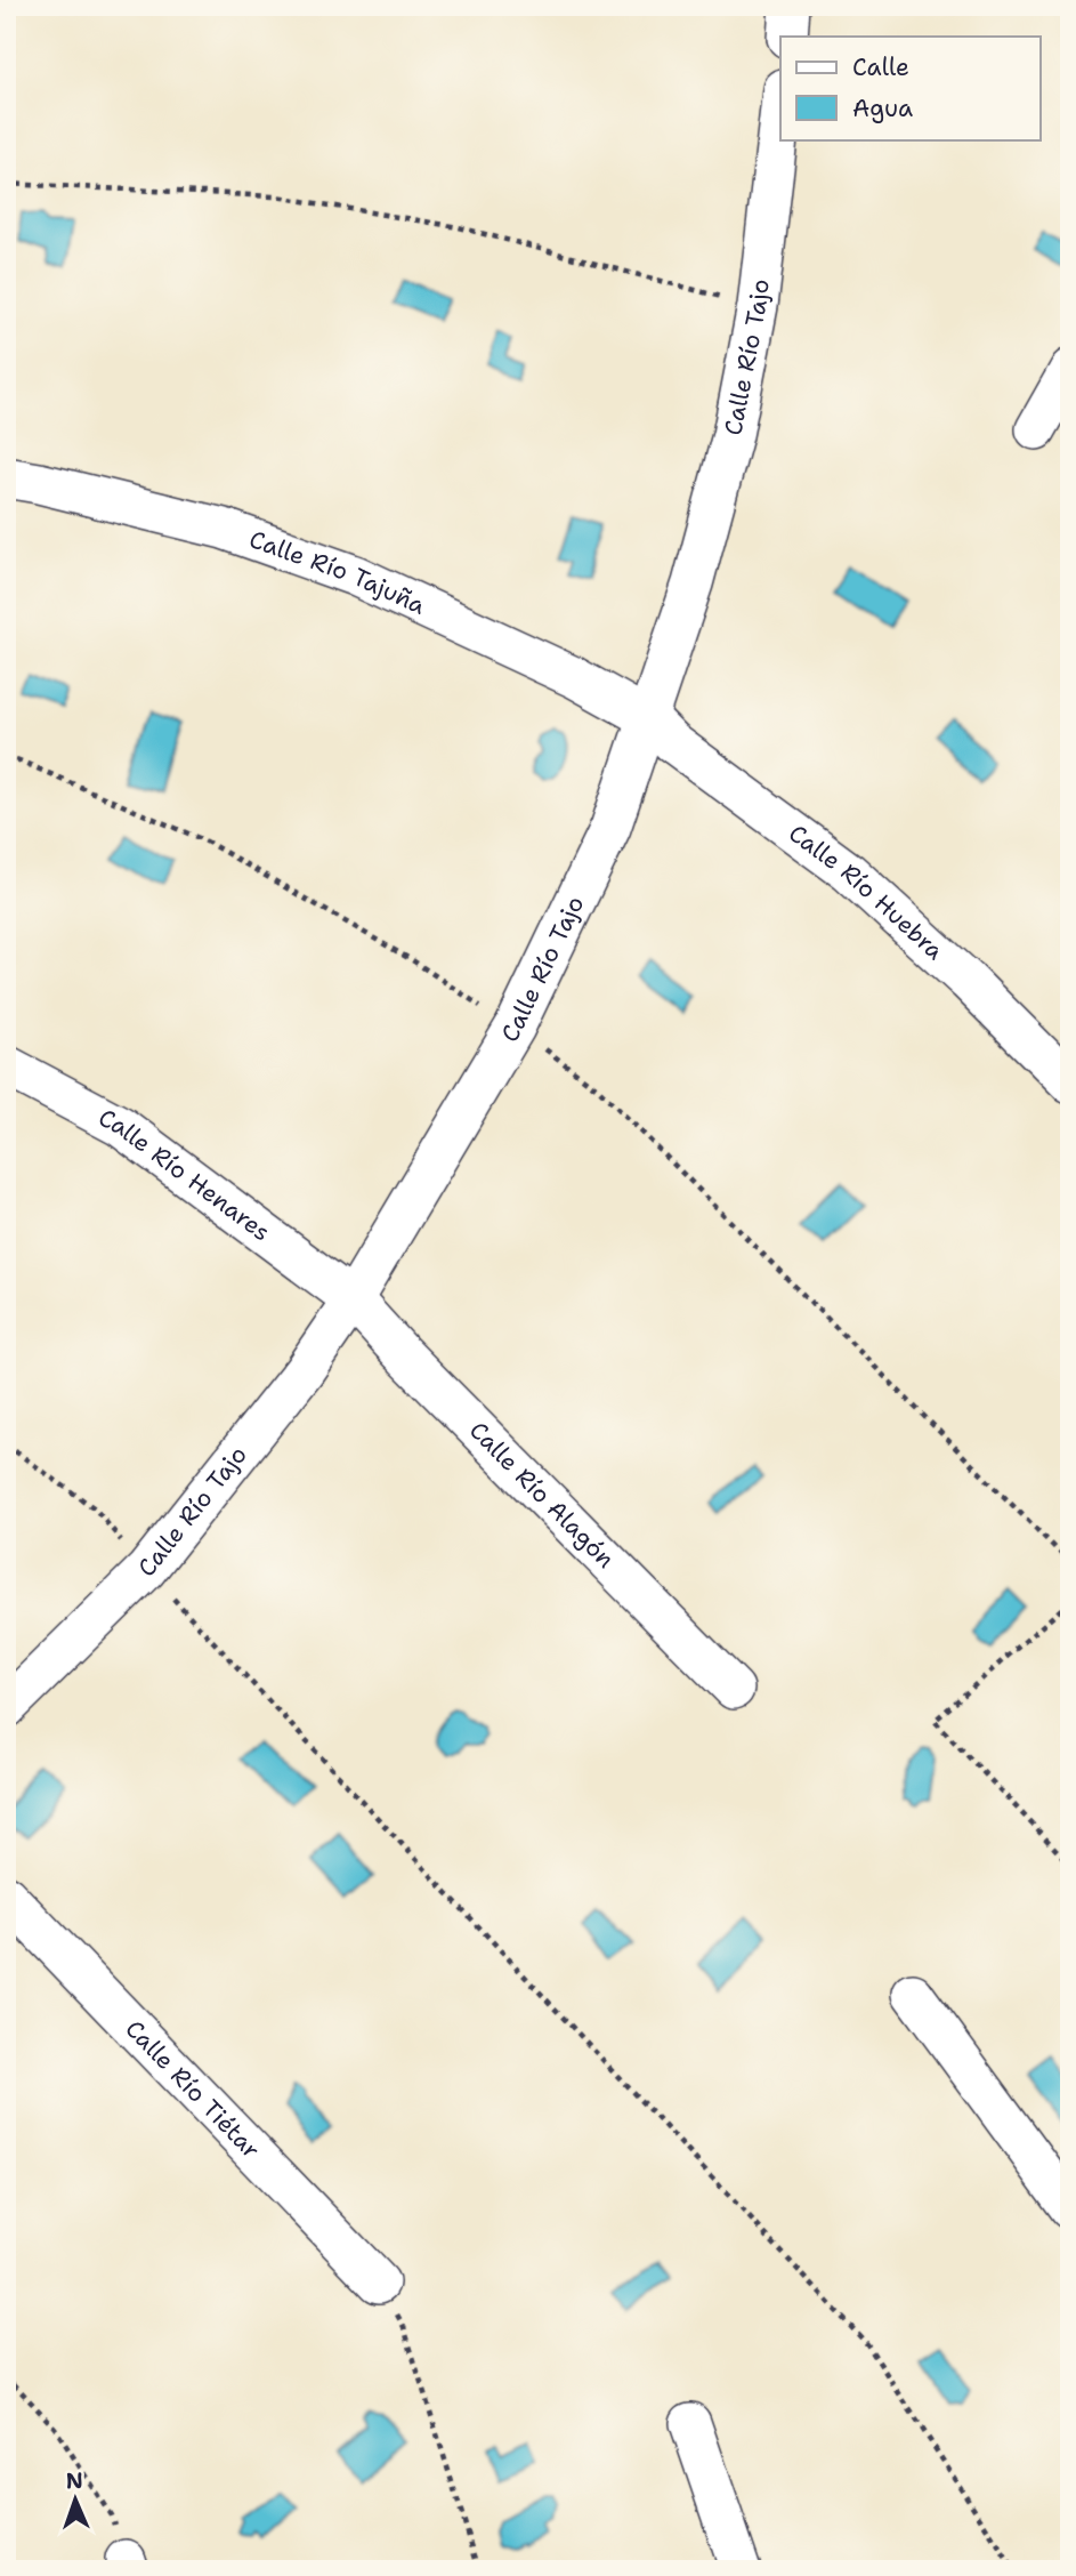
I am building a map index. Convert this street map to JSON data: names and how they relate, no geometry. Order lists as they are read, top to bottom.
{
  "streets": {
    "street": [
      "Calle Río Tajo",
      "Calle Río Tajuña",
      "Calle Río Huebra",
      "Calle Río Henares",
      "Calle Río Alagón",
      "Calle Río Tiétar"
    ]
  },
  "crossings": [
    ["Calle Río Tajo", "Calle Río Tajuña"],
    ["Calle Río Tajo", "Calle Río Huebra"],
    ["Calle Río Tajo", "Calle Río Henares"],
    ["Calle Río Tajo", "Calle Río Alagón"],
    ["Calle Río Tajuña", "Calle Río Huebra"],
    ["Calle Río Henares", "Calle Río Alagón"]
  ],
  "legend": ["Calle", "Agua"],
  "north": "top"
}
